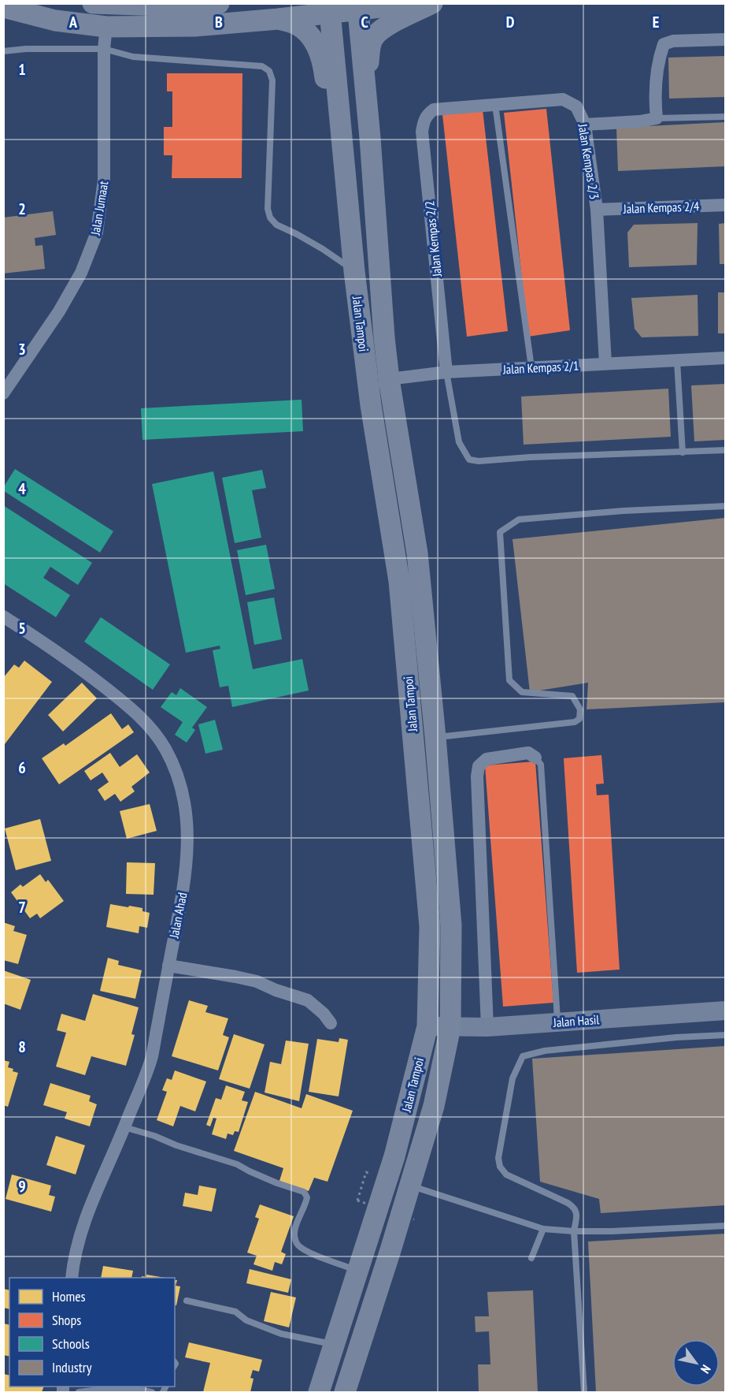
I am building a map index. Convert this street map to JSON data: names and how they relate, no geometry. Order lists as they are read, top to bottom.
{
  "streets": {
    "main road": ["Jalan Tampoi"],
    "street": [
      "Jalan Kempas 2/3",
      "Jalan Kempas 2/4",
      "Jalan Jumaat",
      "Jalan Kempas 2/2",
      "Jalan Kempas 2/1",
      "Jalan Ahad",
      "Jalan Hasil"
    ]
  },
  "crossings": [
    ["Jalan Kempas 2/3", "Jalan Kempas 2/4"],
    ["Jalan Kempas 2/3", "Jalan Kempas 2/2"],
    ["Jalan Kempas 2/3", "Jalan Kempas 2/1"],
    ["Jalan Kempas 2/2", "Jalan Kempas 2/1"],
    ["Jalan Tampoi", "Jalan Kempas 2/1"],
    ["Jalan Tampoi", "Jalan Hasil"]
  ],
  "legend": [
    "Homes",
    "Shops",
    "Schools",
    "Industry"
  ],
  "north": "bottom right",
  "grid": {
    "columns": [
      "A",
      "B",
      "C",
      "D",
      "E"
    ],
    "rows": [
      "1",
      "2",
      "3",
      "4",
      "5",
      "6",
      "7",
      "8",
      "9"
    ]
  }
}
